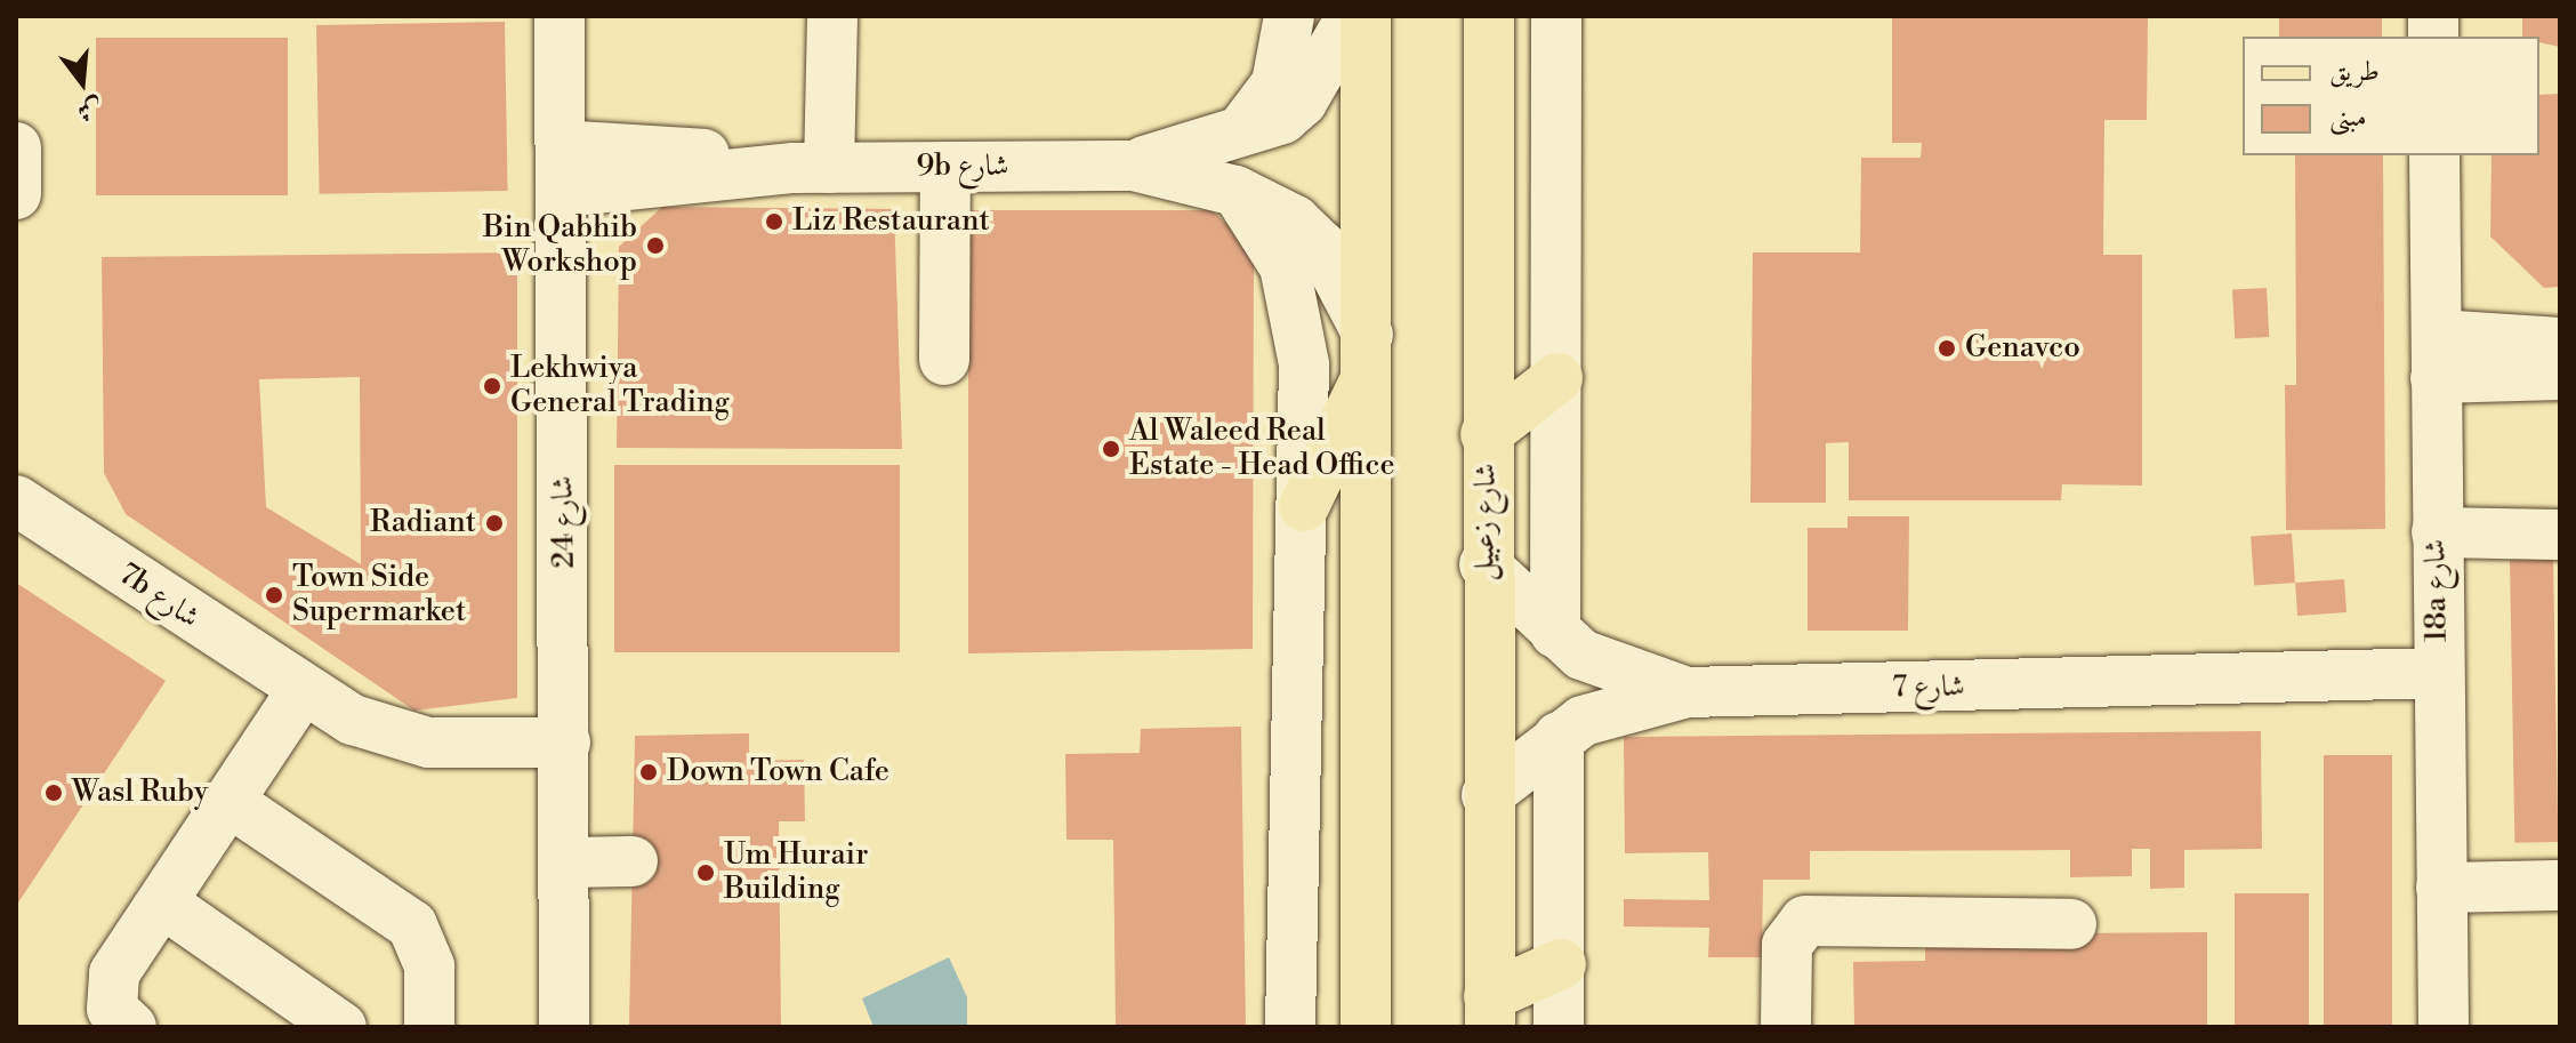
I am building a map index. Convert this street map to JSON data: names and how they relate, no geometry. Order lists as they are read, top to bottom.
{
  "streets": {
    "main road": ["شارع زعبيل"],
    "street": [
      "9b شارع",
      "شارع 24",
      "18a شارع",
      "7b شارع",
      "شارع 7"
    ]
  },
  "crossings": [
    ["9b شارع", "شارع 24"],
    ["شارع 24", "7b شارع"],
    ["شارع زعبيل", "شارع 7"],
    ["18a شارع", "شارع 7"]
  ],
  "places": [
    "Liz Restaurant",
    "Bin Qabhib Workshop",
    "Genavco",
    "Lekhwiya General Trading",
    "Al Waleed Real Estate - Head Office",
    "Radiant",
    "Town Side Supermarket",
    "Down Town Cafe",
    "Wasl Ruby",
    "Um Hurair Building"
  ],
  "legend": ["طريق", "مبنى"],
  "north": "bottom"
}
